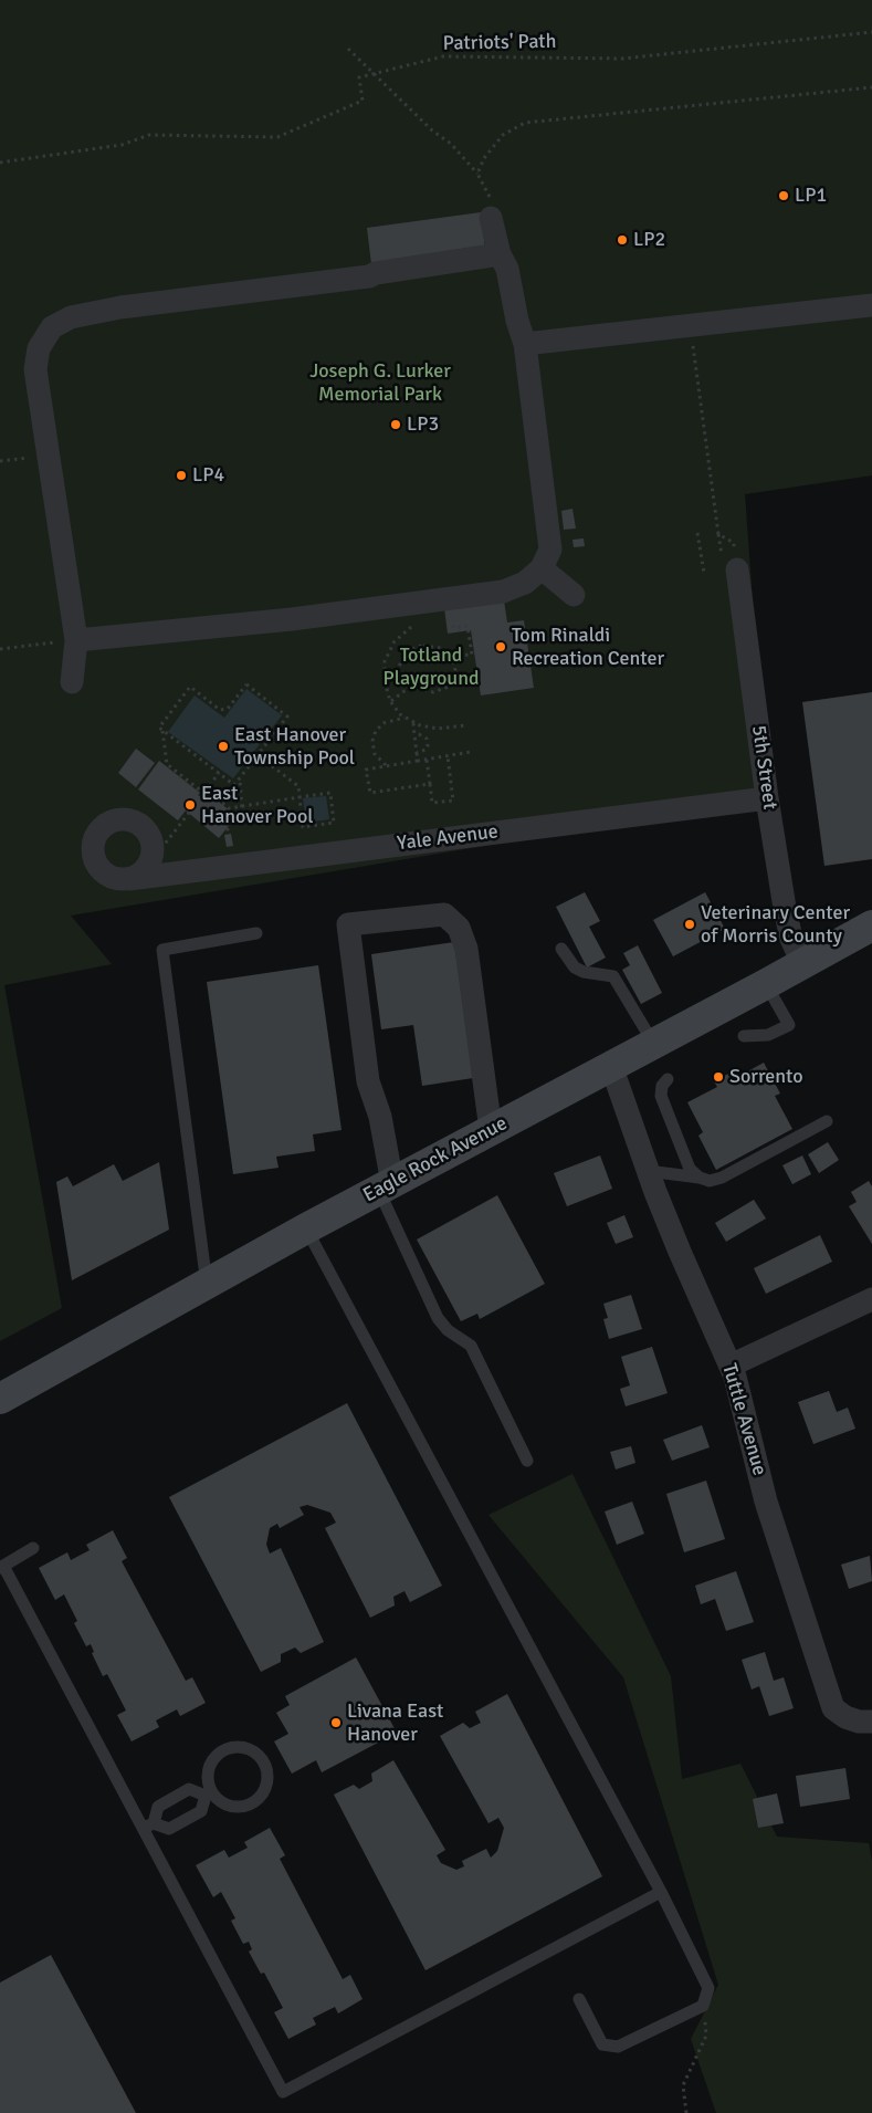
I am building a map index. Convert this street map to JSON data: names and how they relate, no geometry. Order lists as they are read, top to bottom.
{
  "streets": {
    "main road": ["Eagle Rock Avenue"],
    "street": ["5th Street", "Yale Avenue", "Tuttle Avenue"],
    "path": ["Patriots' Path"]
  },
  "crossings": [
    ["5th Street", "Yale Avenue"],
    ["5th Street", "Eagle Rock Avenue"],
    ["Eagle Rock Avenue", "Tuttle Avenue"]
  ],
  "parks": ["Joseph G. Lurker Memorial Park", "Totland Playground"],
  "places": [
    "LP1",
    "LP2",
    "LP3",
    "LP4",
    "Tom Rinaldi Recreation Center",
    "East Hanover Township Pool",
    "East Hanover Pool",
    "Veterinary Center of Morris County",
    "Sorrento",
    "Livana East Hanover"
  ]
}
